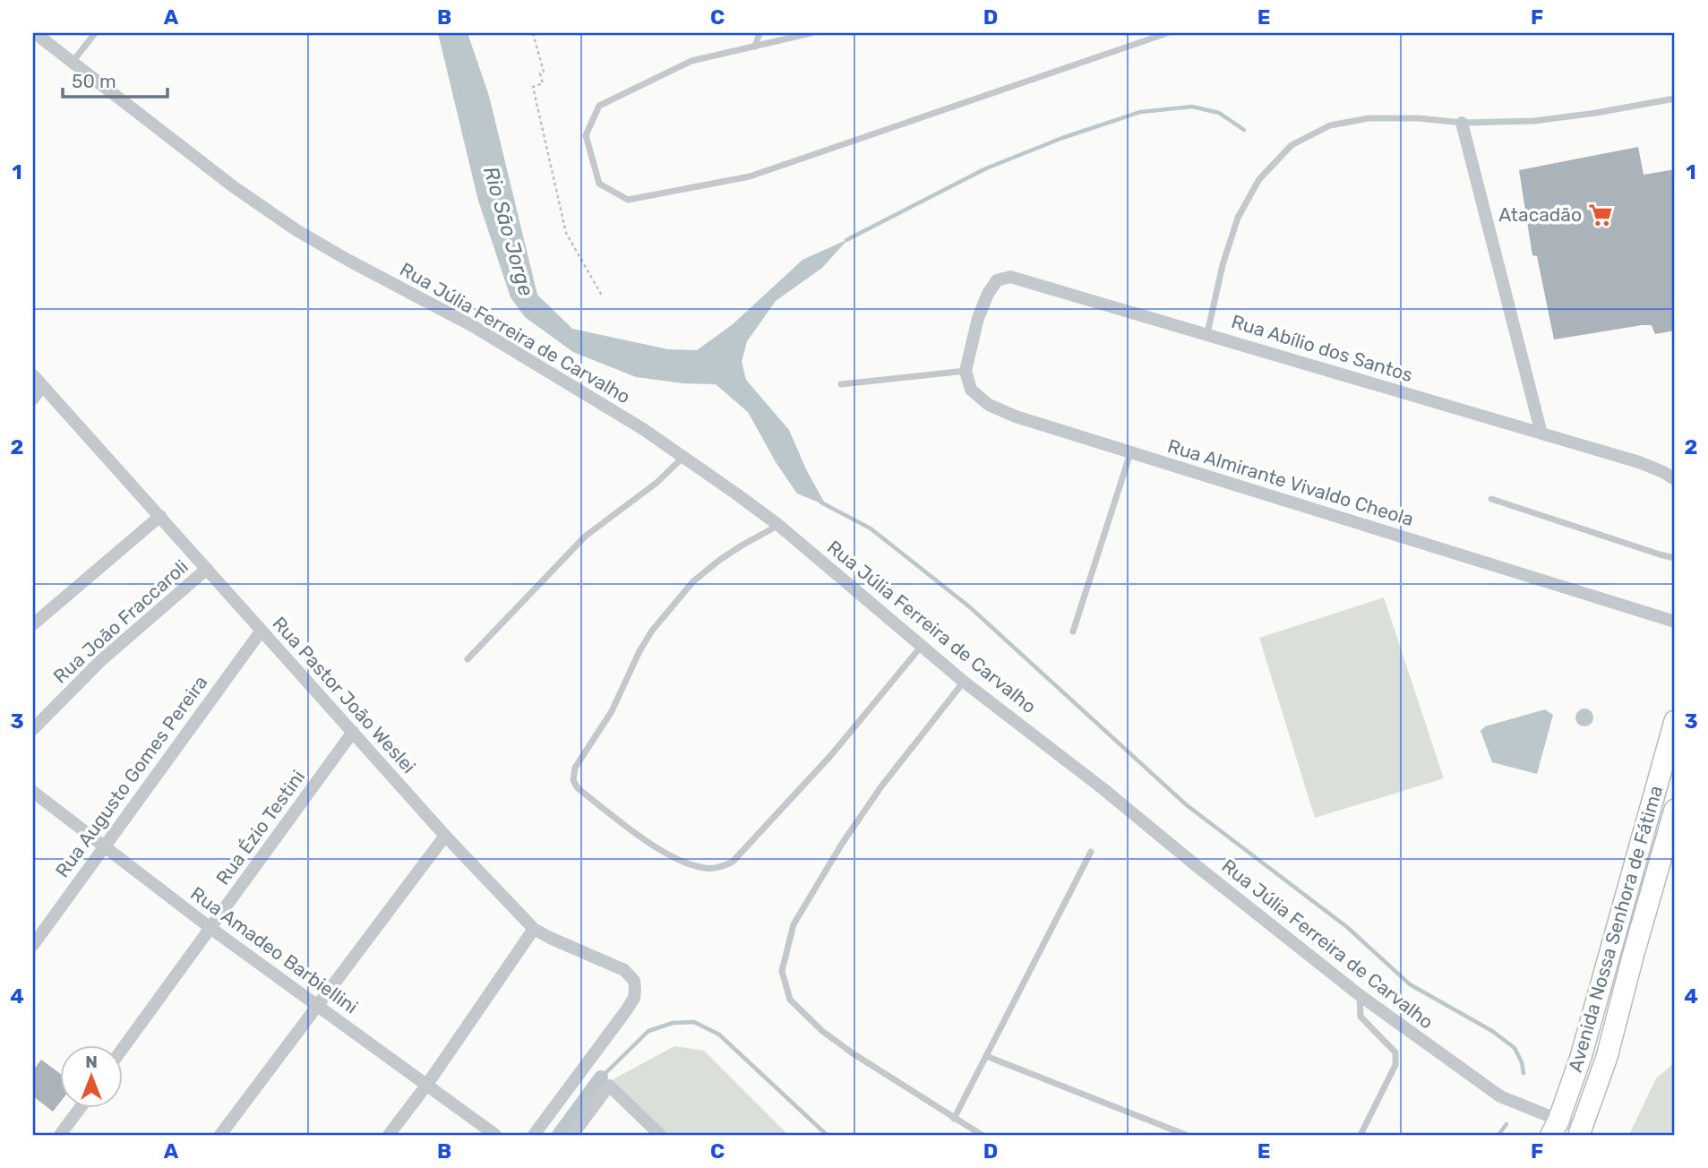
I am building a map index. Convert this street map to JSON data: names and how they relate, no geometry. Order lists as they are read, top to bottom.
{
  "streets": {
    "main road": ["Avenida Nossa Senhora de Fátima"],
    "street": [
      "Rua Júlia Ferreira de Carvalho",
      "Rua Abílio dos Santos",
      "Rua Almirante Vivaldo Cheola",
      "Rua João Fraccaroli",
      "Rua Pastor João Weslei",
      "Rua Augusto Gomes Pereira",
      "Rua Ézio Testini",
      "Rua Amadeo Barbiellini"
    ]
  },
  "crossings": [
    ["Rua Júlia Ferreira de Carvalho", "Avenida Nossa Senhora de Fátima"],
    ["Rua Abílio dos Santos", "Rua Almirante Vivaldo Cheola"],
    ["Rua João Fraccaroli", "Rua Pastor João Weslei"],
    ["Rua Pastor João Weslei", "Rua Augusto Gomes Pereira"],
    ["Rua Pastor João Weslei", "Rua Ézio Testini"],
    ["Rua Augusto Gomes Pereira", "Rua Amadeo Barbiellini"],
    ["Rua Ézio Testini", "Rua Amadeo Barbiellini"]
  ],
  "water": ["Rio São Jorge"],
  "places": {
    "supermarket": ["Atacadão"]
  },
  "scale_bar": "50 m",
  "north": "top",
  "grid": {
    "columns": [
      "A",
      "B",
      "C",
      "D",
      "E",
      "F"
    ],
    "rows": [
      "1",
      "2",
      "3",
      "4"
    ]
  }
}
